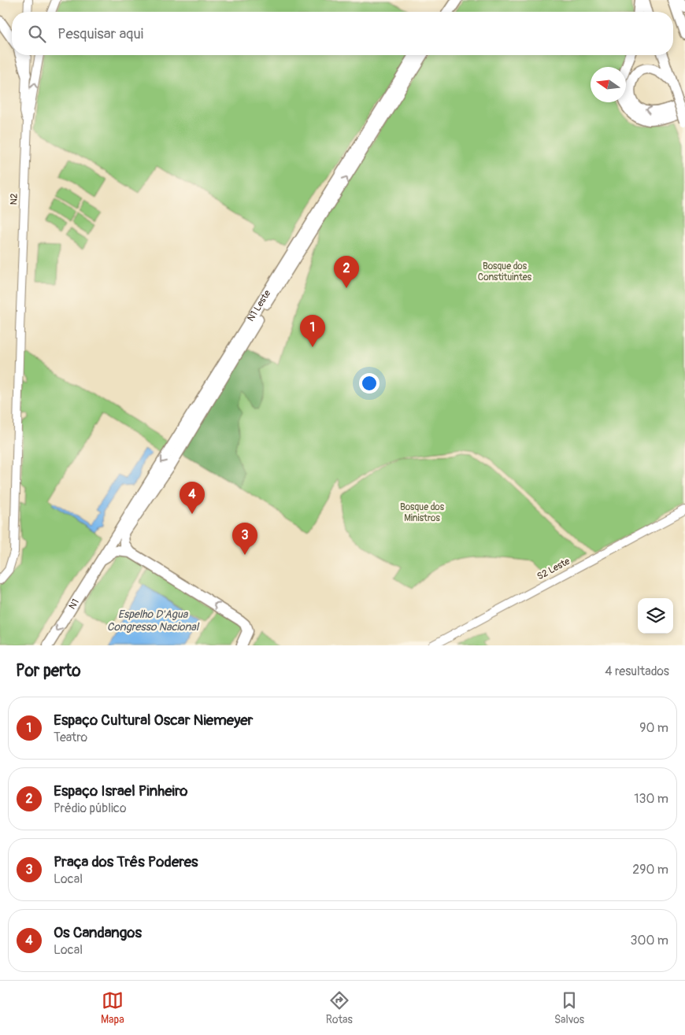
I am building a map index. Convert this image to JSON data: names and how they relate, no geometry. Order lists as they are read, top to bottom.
{
  "streets": {
    "highway": ["N1 Leste", "N1"],
    "main road": ["N2", "S2 Leste"]
  },
  "crossings": [
    ["N1 Leste", "N1"]
  ],
  "one_way": ["N1"],
  "water": ["Espelho D'Agua Congresso Nacional"],
  "parks": ["Bosque dos Constituintes", "Bosque dos Ministros"],
  "north": "left",
  "page": {
    "search": "Pesquisar aqui",
    "pins": [
      "2",
      "1",
      "4",
      "3"
    ],
    "heading": ["Por perto", "4 resultados"],
    "list": [
      {
        "mark": "1",
        "name": "Espaço Cultural Oscar Niemeyer",
        "note": "Teatro",
        "value": "90 m"
      },
      {
        "mark": "2",
        "name": "Espaço Israel Pinheiro",
        "note": "Prédio público",
        "value": "130 m"
      },
      {
        "mark": "3",
        "name": "Praça dos Três Poderes",
        "note": "Local",
        "value": "290 m"
      },
      {
        "mark": "4",
        "name": "Os Candangos",
        "note": "Local",
        "value": "300 m"
      }
    ],
    "nav": ["Mapa", "Rotas", "Salvos"]
  }
}
